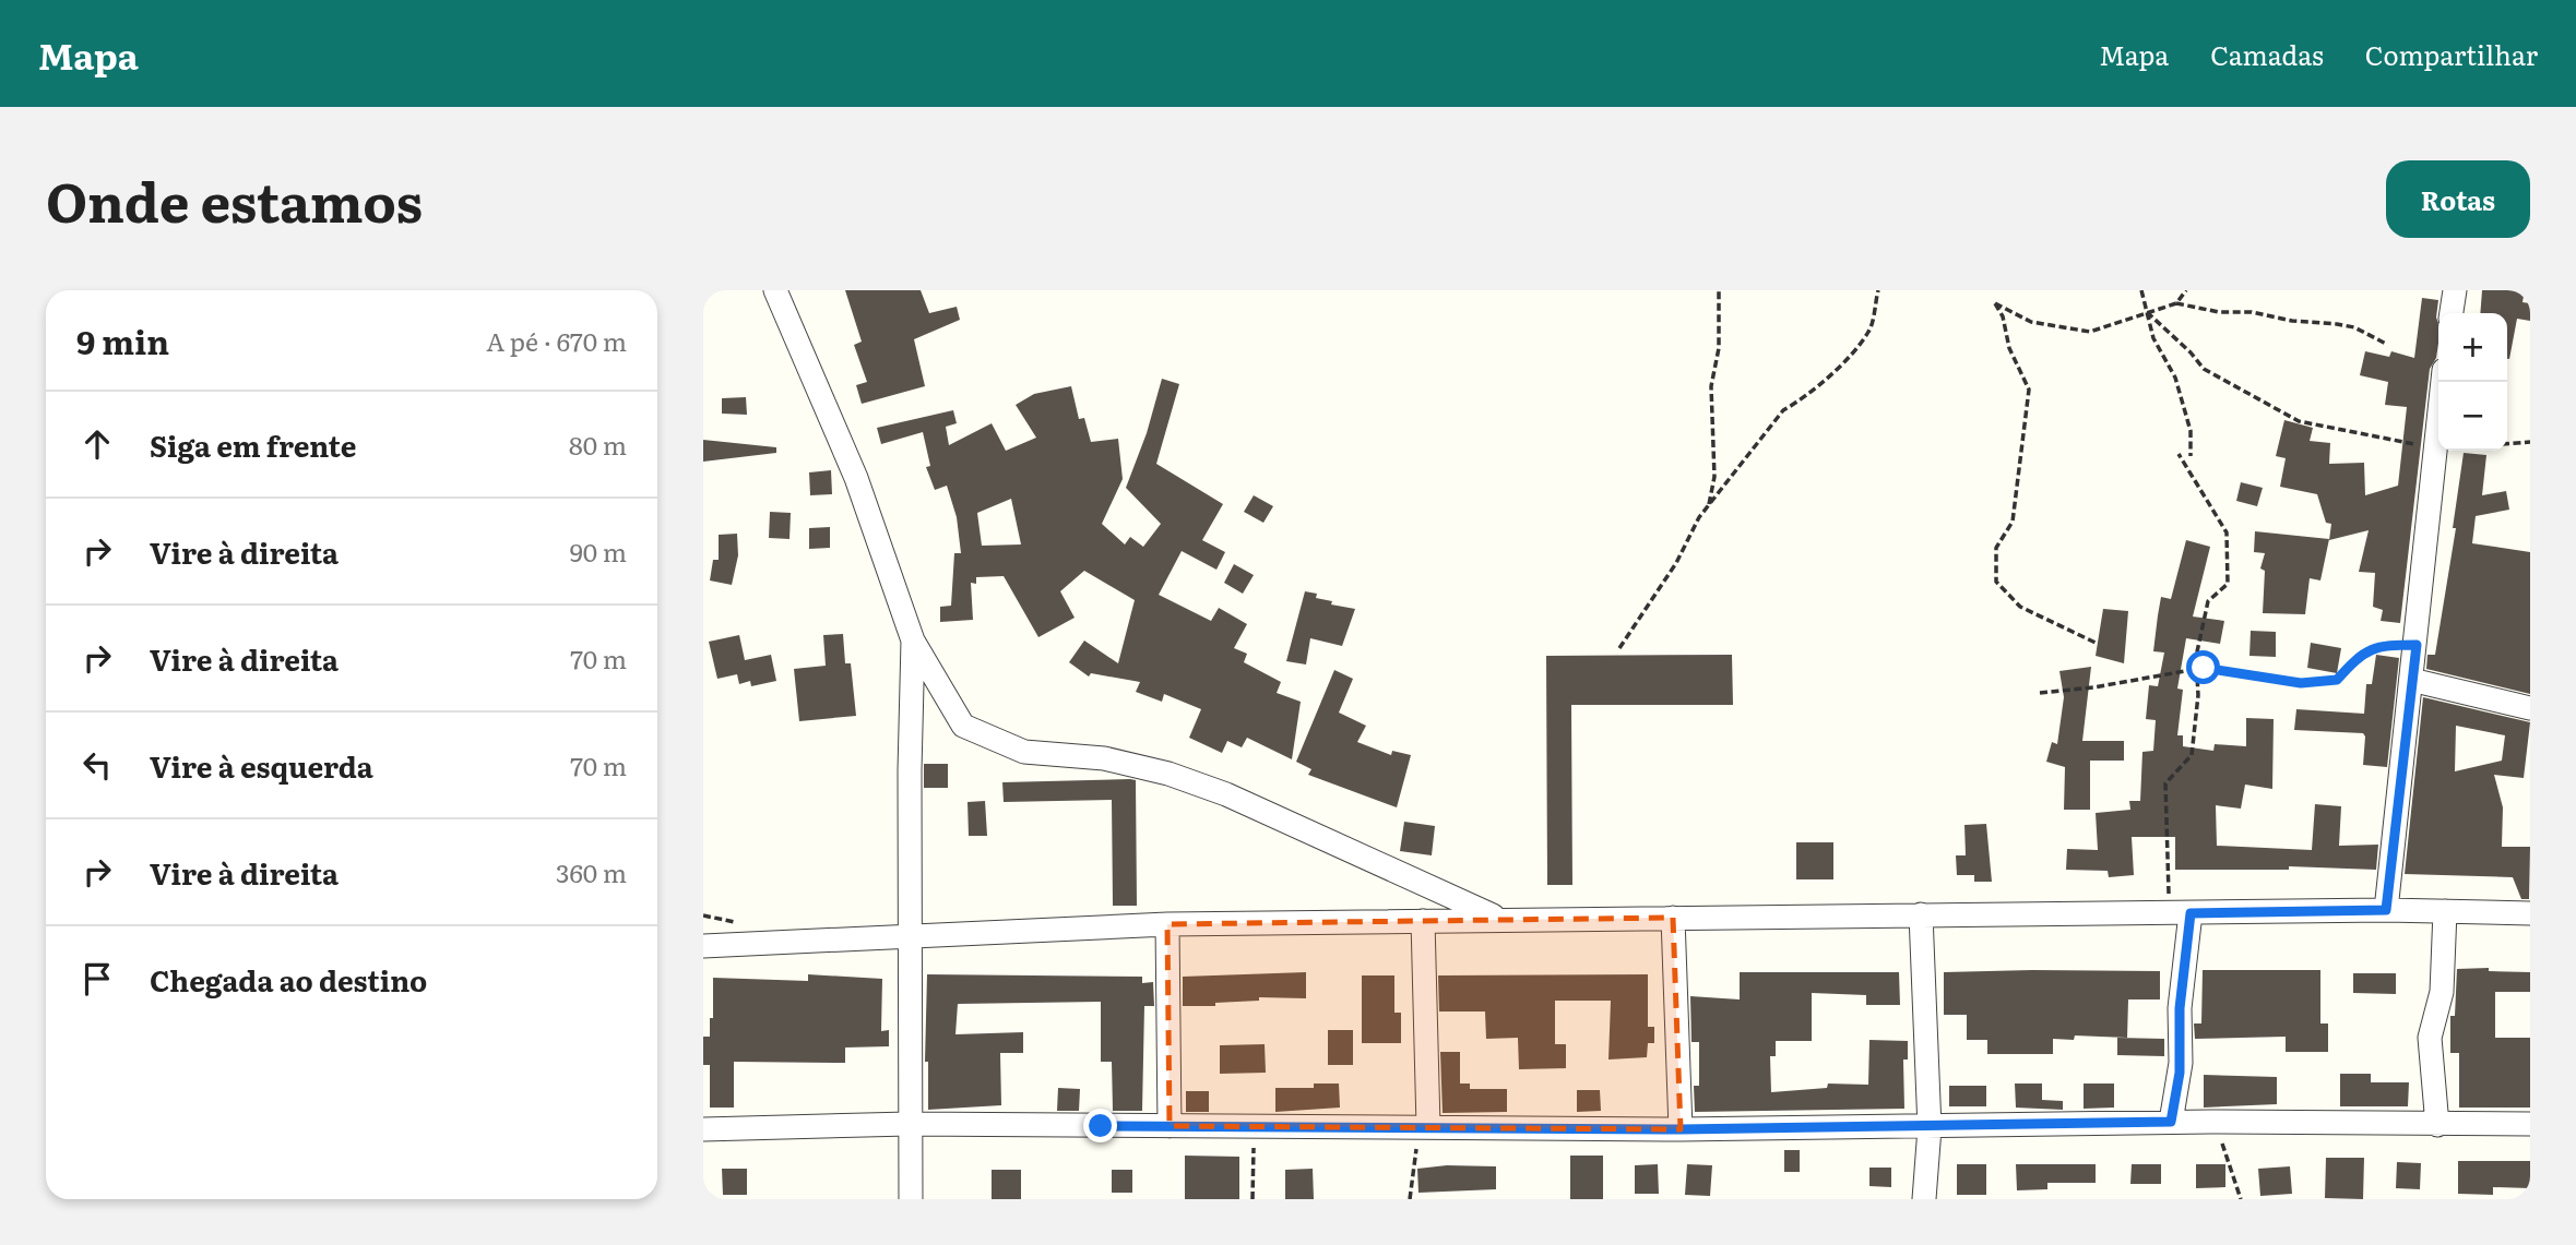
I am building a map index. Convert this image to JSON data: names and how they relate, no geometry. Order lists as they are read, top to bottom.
{
  "page": {
    "header": "Mapa",
    "nav": ["Mapa", "Camadas", "Compartilhar"],
    "title": "Onde estamos",
    "buttons": "Rotas",
    "heading": ["9 min", "A pé · 670 m"],
    "map_buttons": ["+", "−"],
    "list": [
      ["Siga em frente", "80 m"],
      ["Vire à direita", "90 m"],
      ["Vire à direita", "70 m"],
      ["Vire à esquerda", "70 m"],
      ["Vire à direita", "360 m"],
      "Chegada ao destino"
    ]
  }
}
